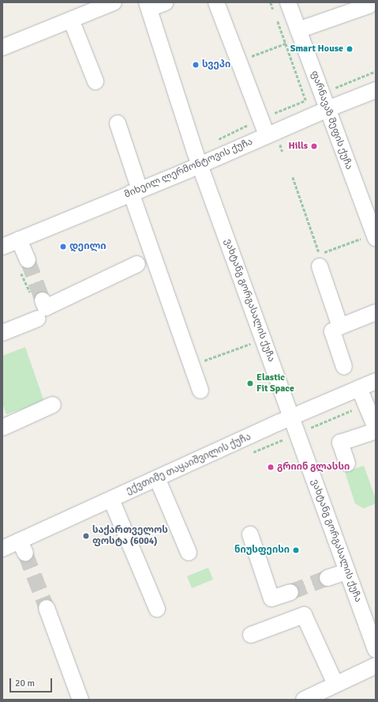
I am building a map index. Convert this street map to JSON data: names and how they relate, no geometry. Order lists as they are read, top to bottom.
{
  "streets": {
    "street": [
      "ფარნავაზ მეფის ქუჩა",
      "მიხეილ ლერმონტოვის ქუჩა",
      "ვახტანგ გორგასალის ქუჩა",
      "ექვთიმე თაყაიშვილის ქუჩა"
    ]
  },
  "crossings": [
    ["ფარნავაზ მეფის ქუჩა", "მიხეილ ლერმონტოვის ქუჩა"],
    ["მიხეილ ლერმონტოვის ქუჩა", "ვახტანგ გორგასალის ქუჩა"],
    ["ვახტანგ გორგასალის ქუჩა", "ექვთიმე თაყაიშვილის ქუჩა"]
  ],
  "places": [
    "Smart House",
    "სვეპი",
    "Hills",
    "დეილი",
    "Elastic Fit Space",
    "გრიინ გლასსი",
    "საქართველოს ფოსტა (6004)",
    "ნიუსფეისი"
  ],
  "scale_bar": "20 m"
}
